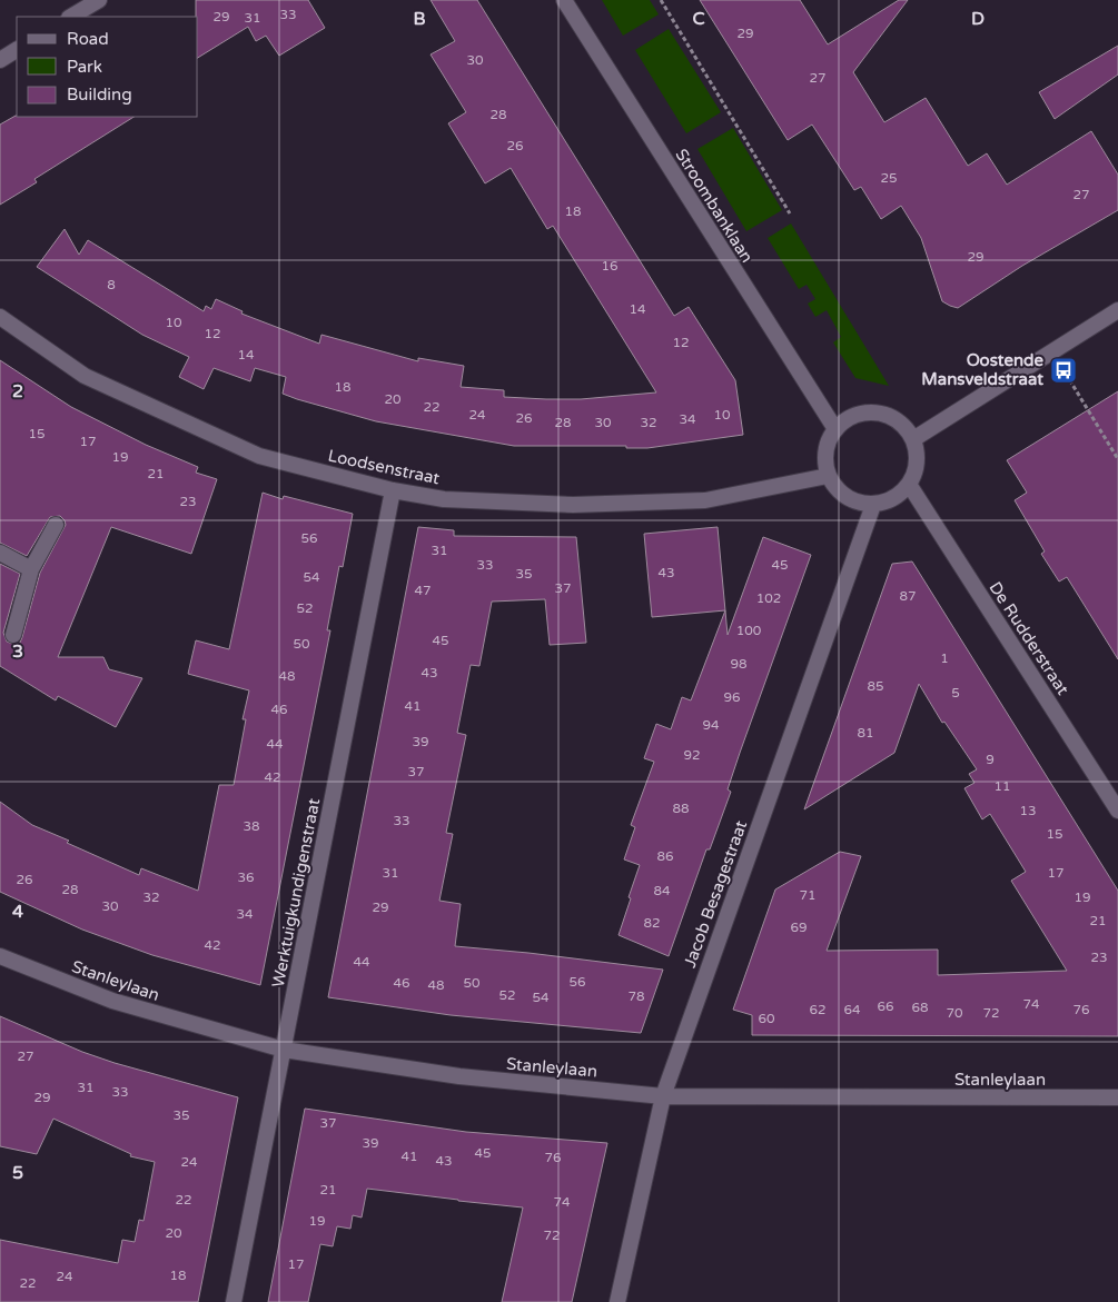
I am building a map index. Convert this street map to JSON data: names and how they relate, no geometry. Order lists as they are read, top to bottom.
{
  "streets": {
    "street": [
      "Stroombanklaan",
      "Loodsenstraat",
      "De Rudderstraat",
      "Werktuigkundigenstraat",
      "Jacob Besagestraat",
      "Stanleylaan"
    ]
  },
  "crossings": [
    ["Stroombanklaan", "Loodsenstraat"],
    ["Stroombanklaan", "De Rudderstraat"],
    ["Stroombanklaan", "Jacob Besagestraat"],
    ["Loodsenstraat", "De Rudderstraat"],
    ["Loodsenstraat", "Werktuigkundigenstraat"],
    ["Loodsenstraat", "Jacob Besagestraat"],
    ["De Rudderstraat", "Jacob Besagestraat"],
    ["Werktuigkundigenstraat", "Stanleylaan"],
    ["Jacob Besagestraat", "Stanleylaan"]
  ],
  "places": {
    "bus stop": ["Oostende Mansveldstraat"]
  },
  "house_numbers": [
    "33",
    "29",
    "31",
    "29",
    "30",
    "27",
    "28",
    "26",
    "25",
    "27",
    "18",
    "29",
    "16",
    "8",
    "14",
    "10",
    "12",
    "12",
    "14",
    "18",
    "20",
    "22",
    "24",
    "10",
    "26",
    "34",
    "28",
    "30",
    "32",
    "15",
    "17",
    "19",
    "21",
    "23",
    "56",
    "31",
    "33",
    "45",
    "43",
    "35",
    "54",
    "37",
    "47",
    "87",
    "102",
    "52",
    "100",
    "45",
    "50",
    "1",
    "98",
    "43",
    "48",
    "85",
    "5",
    "96",
    "41",
    "46",
    "94",
    "81",
    "39",
    "44",
    "92",
    "9",
    "37",
    "42",
    "11",
    "88",
    "13",
    "33",
    "38",
    "15",
    "86",
    "31",
    "17",
    "36",
    "26",
    "28",
    "84",
    "71",
    "32",
    "19",
    "30",
    "29",
    "34",
    "21",
    "82",
    "69",
    "42",
    "23",
    "44",
    "56",
    "46",
    "50",
    "48",
    "52",
    "78",
    "54",
    "74",
    "66",
    "68",
    "62",
    "64",
    "76",
    "70",
    "72",
    "60",
    "27",
    "31",
    "33",
    "29",
    "35",
    "37",
    "39",
    "45",
    "41",
    "76",
    "43",
    "24",
    "21",
    "22",
    "74",
    "19",
    "20",
    "72",
    "17",
    "18",
    "24",
    "22"
  ],
  "legend": ["Road", "Park", "Building"],
  "grid": {
    "columns": ["B", "C", "D"],
    "rows": [
      "2",
      "3",
      "4",
      "5"
    ]
  }
}
